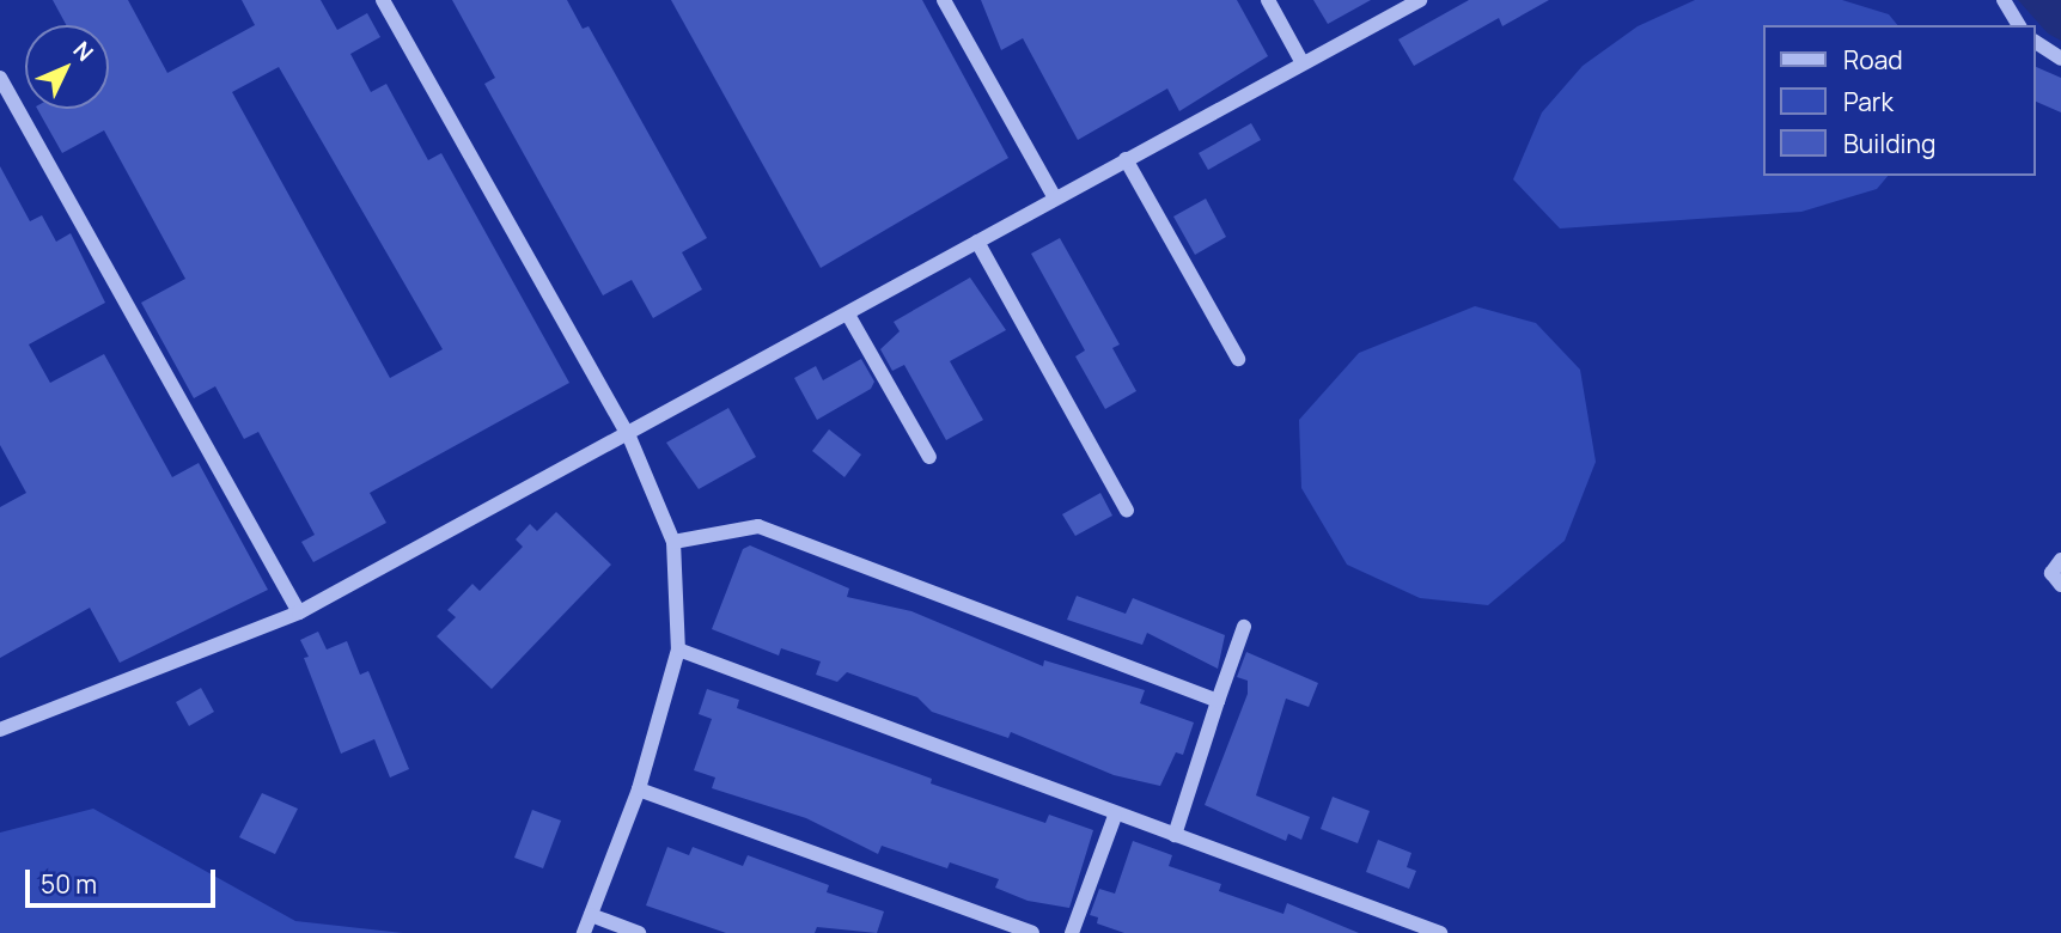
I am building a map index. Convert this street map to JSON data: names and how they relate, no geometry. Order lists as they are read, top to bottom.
{
  "legend": ["Road", "Park", "Building"],
  "scale_bar": "50 m",
  "north": "top right"
}
